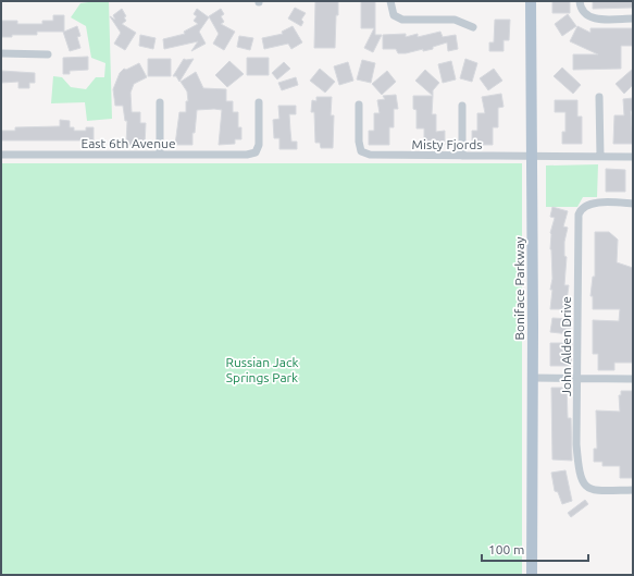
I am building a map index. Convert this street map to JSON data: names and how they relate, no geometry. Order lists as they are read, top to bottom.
{
  "streets": {
    "main road": ["Boniface Parkway"],
    "street": ["East 6th Avenue", "Misty Fjords", "John Alden Drive"]
  },
  "crossings": [
    ["Misty Fjords", "Boniface Parkway"]
  ],
  "parks": ["Russian Jack Springs Park"],
  "scale_bar": "100 m"
}
